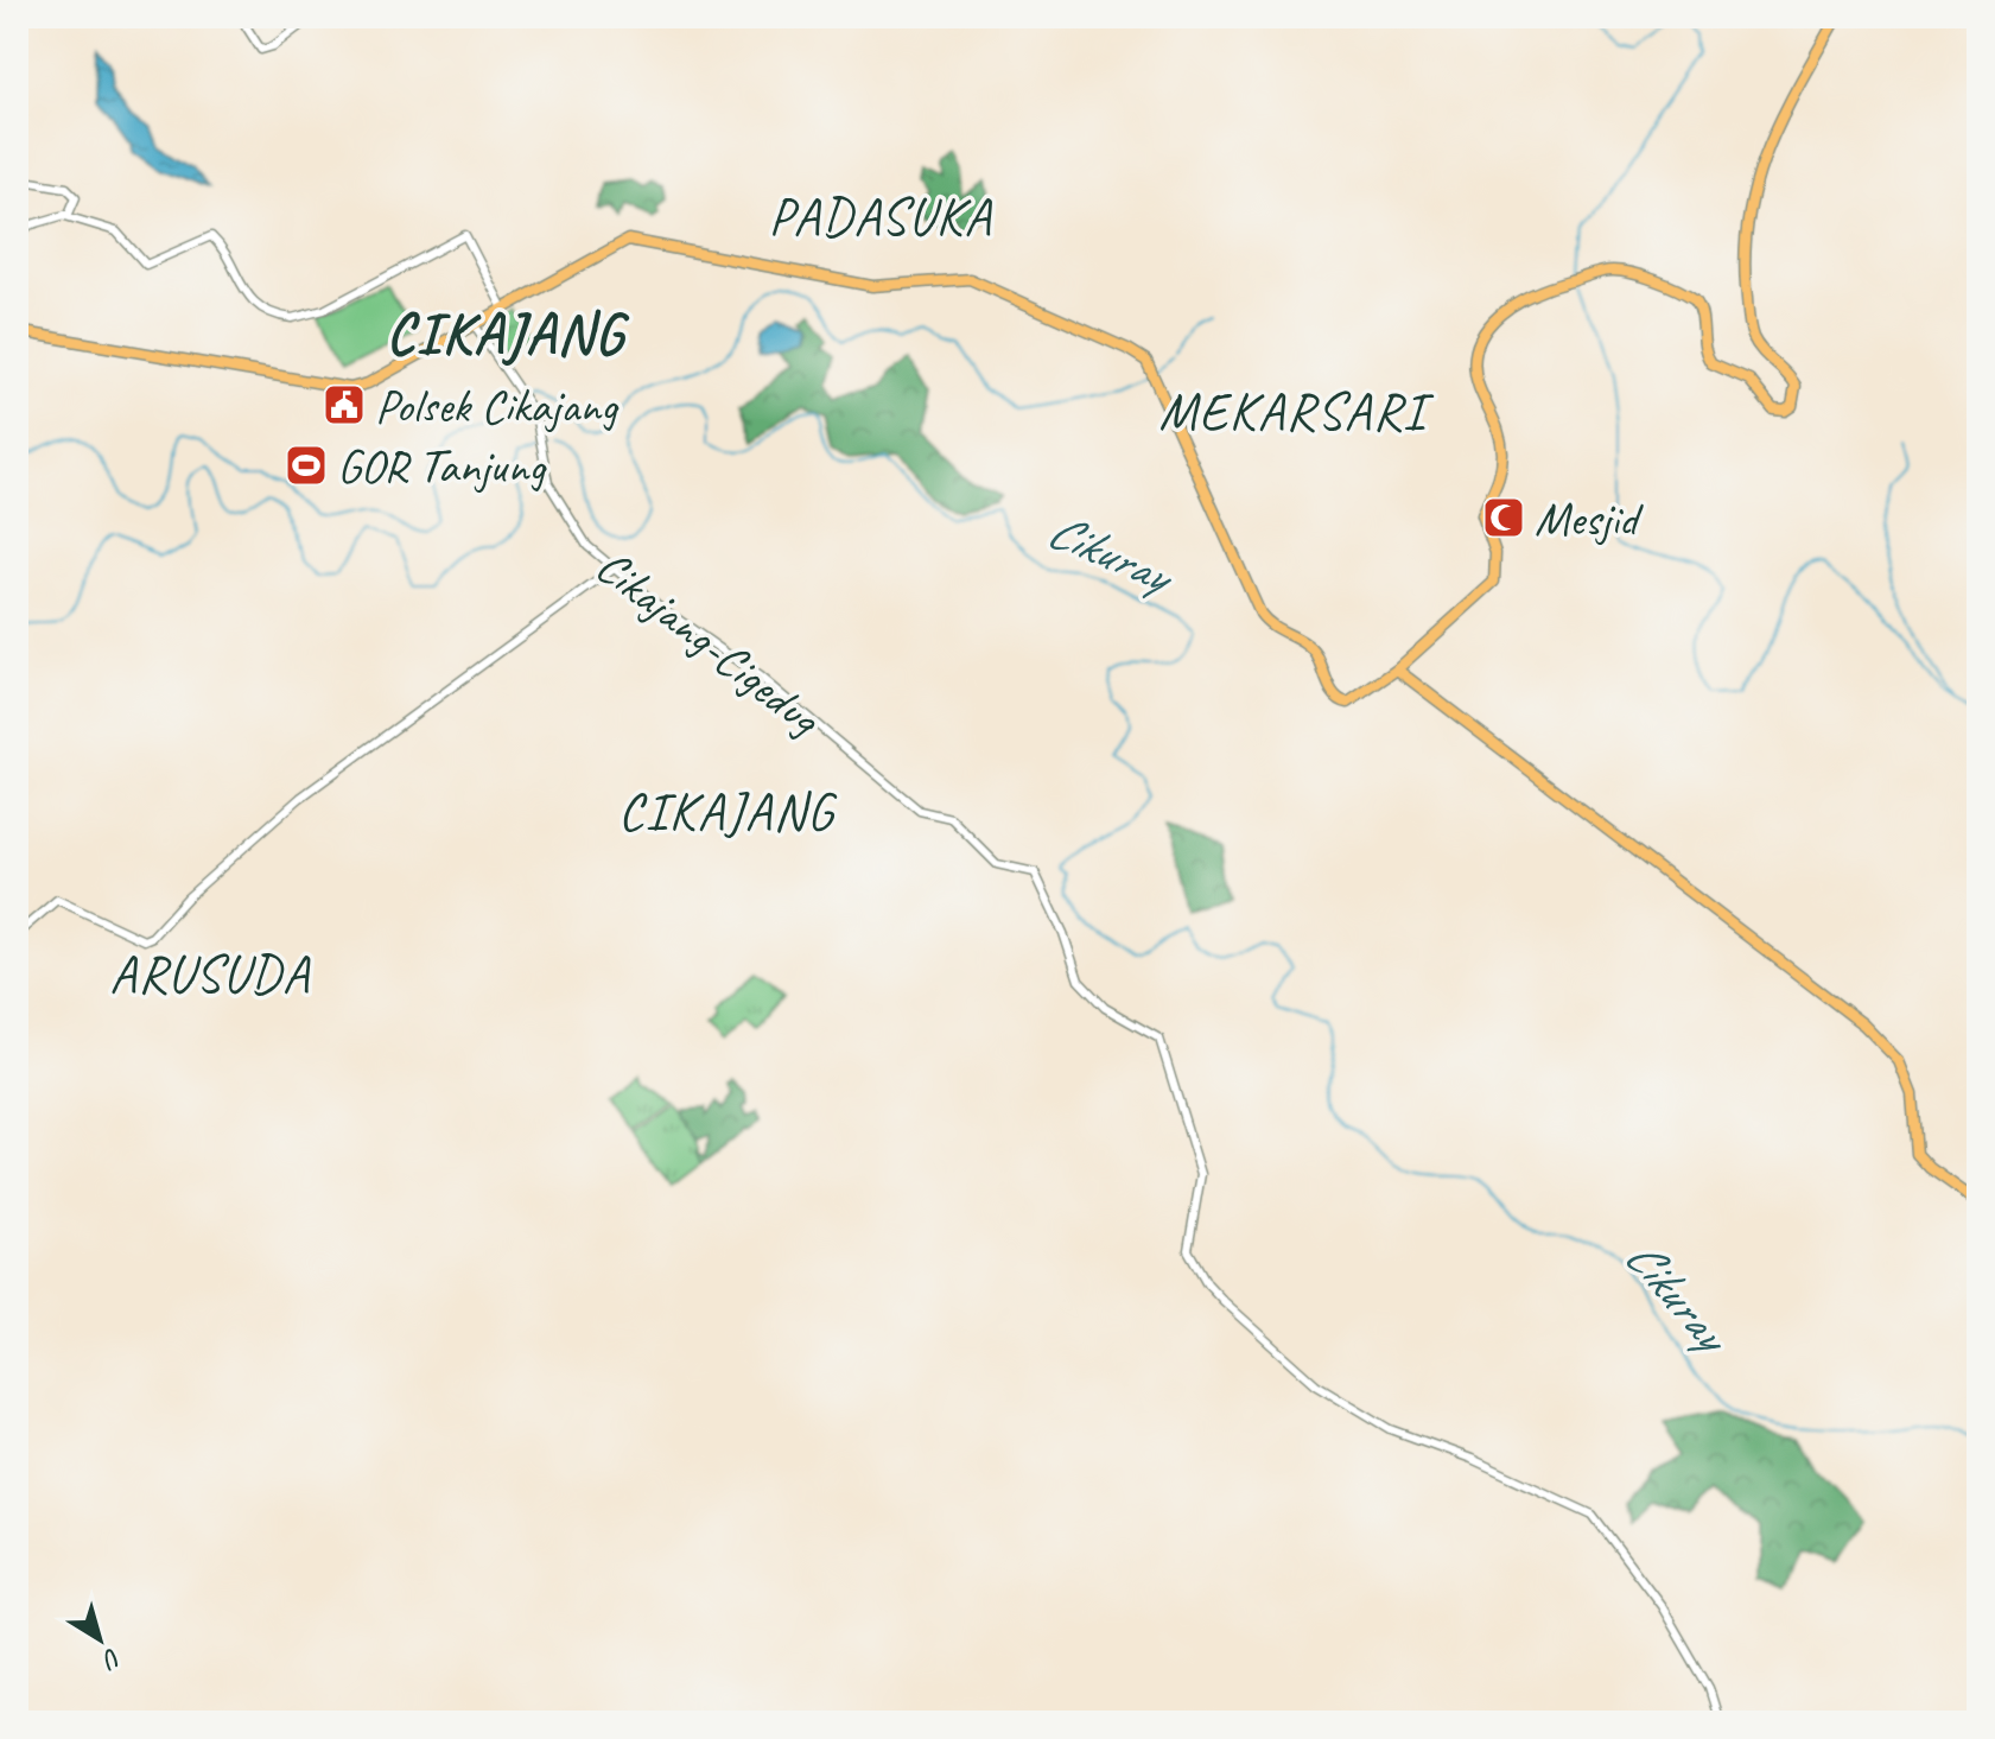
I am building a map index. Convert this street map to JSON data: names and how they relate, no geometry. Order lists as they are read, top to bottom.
{
  "streets": {
    "street": ["Cikajang-Cigedug"]
  },
  "districts": [
    "PADASUKA",
    "CIKAJANG",
    "MEKARSARI",
    "CIKAJANG",
    "ARUSUDA"
  ],
  "water": ["Cikuray"],
  "places": {
    "public building": ["Polsek Cikajang"],
    "sports": ["GOR Tanjung"],
    "mosque": ["Mesjid"]
  },
  "north": "bottom right"
}
